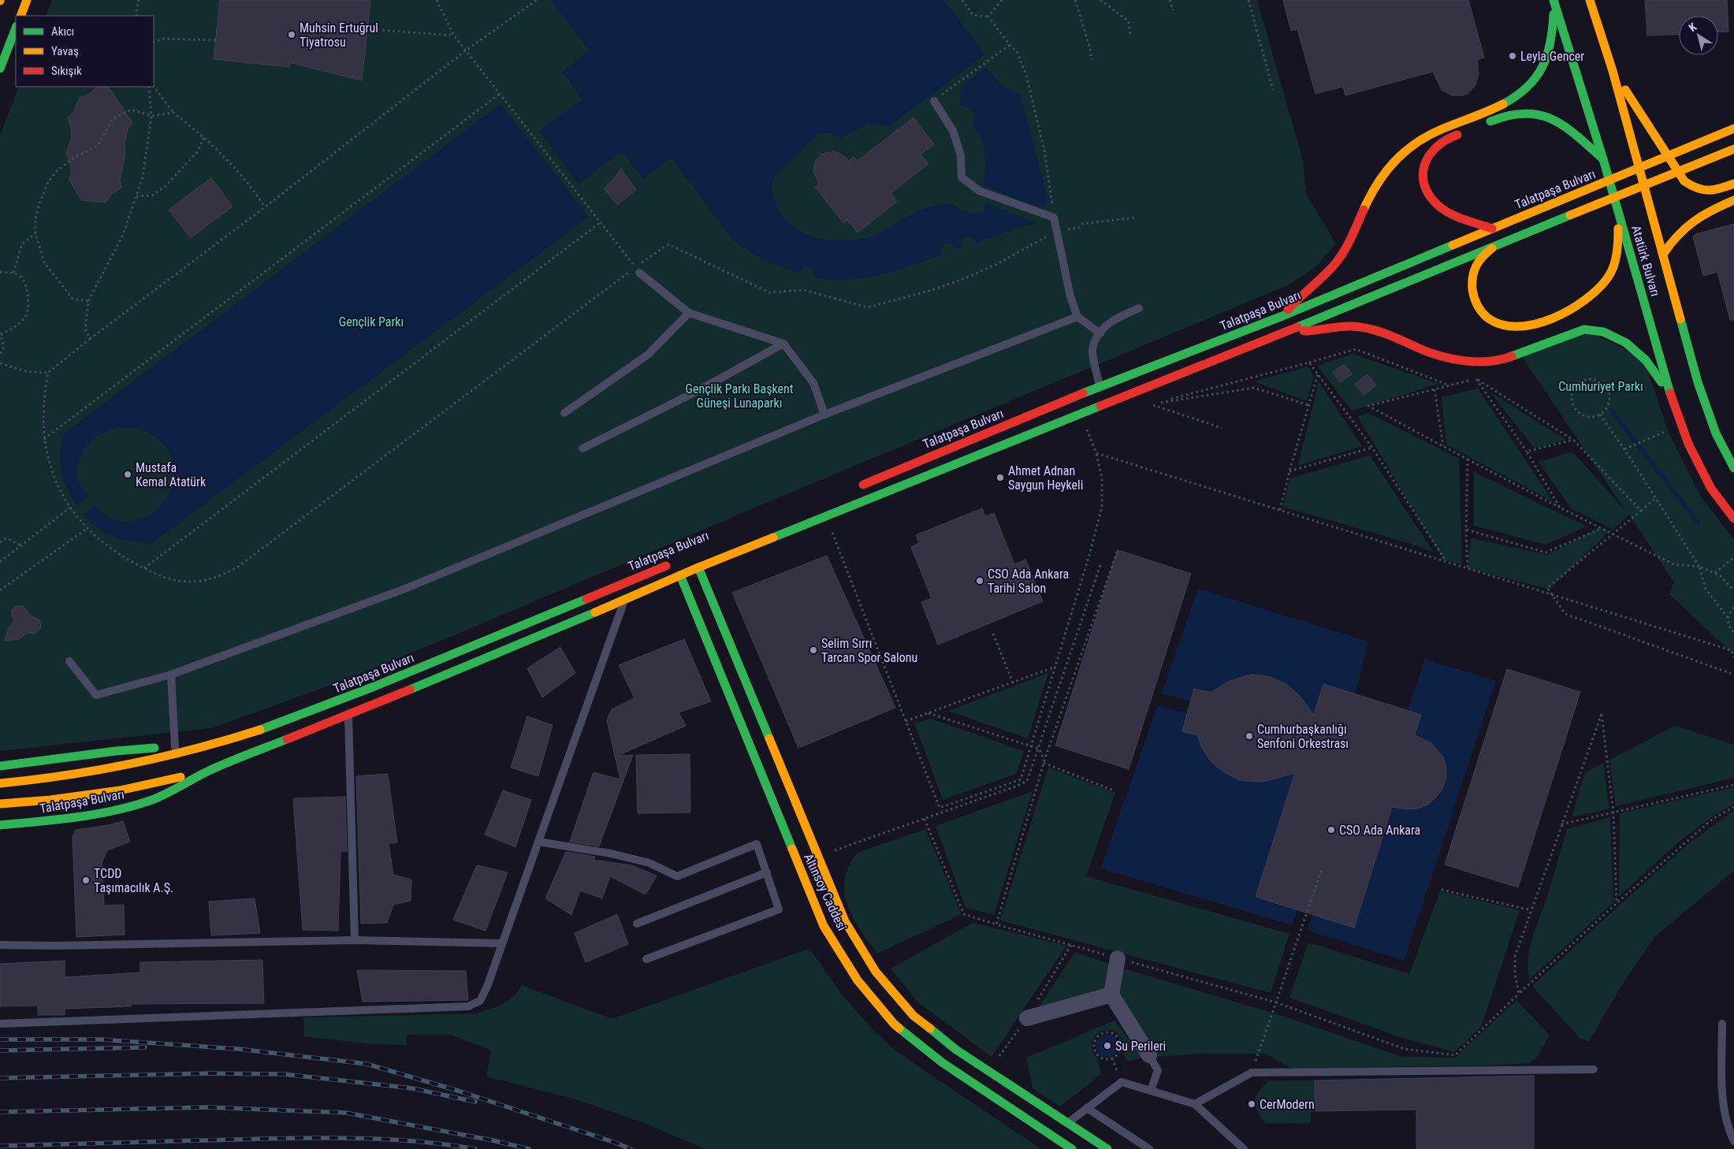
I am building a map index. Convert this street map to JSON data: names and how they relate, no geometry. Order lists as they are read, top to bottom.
{
  "streets": {
    "main road": ["Talatpaşa Bulvarı", "Atatürk Bulvarı", "Altınsoy Caddesi"]
  },
  "crossings": [
    ["Talatpaşa Bulvarı", "Altınsoy Caddesi"]
  ],
  "parks": ["Gençlik Parkı", "Cumhuriyet Parkı", "Gençlik Parkı Başkent Güneşi Lunaparkı"],
  "places": [
    "Muhsin Ertuğrul Tiyatrosu",
    "Leyla Gencer",
    "Mustafa Kemal Atatürk",
    "Ahmet Adnan Saygun Heykeli",
    "CSO Ada Ankara Tarihi Salon",
    "Selim Sırrı Tarcan Spor Salonu",
    "Cumhurbaşkanlığı Senfoni Orkestrası",
    "CSO Ada Ankara",
    "TCDD Taşımacılık A.Ş.",
    "Su Perileri",
    "CerModern"
  ],
  "legend": ["Akıcı", "Yavaş", "Sıkışık"],
  "north": "top left"
}
